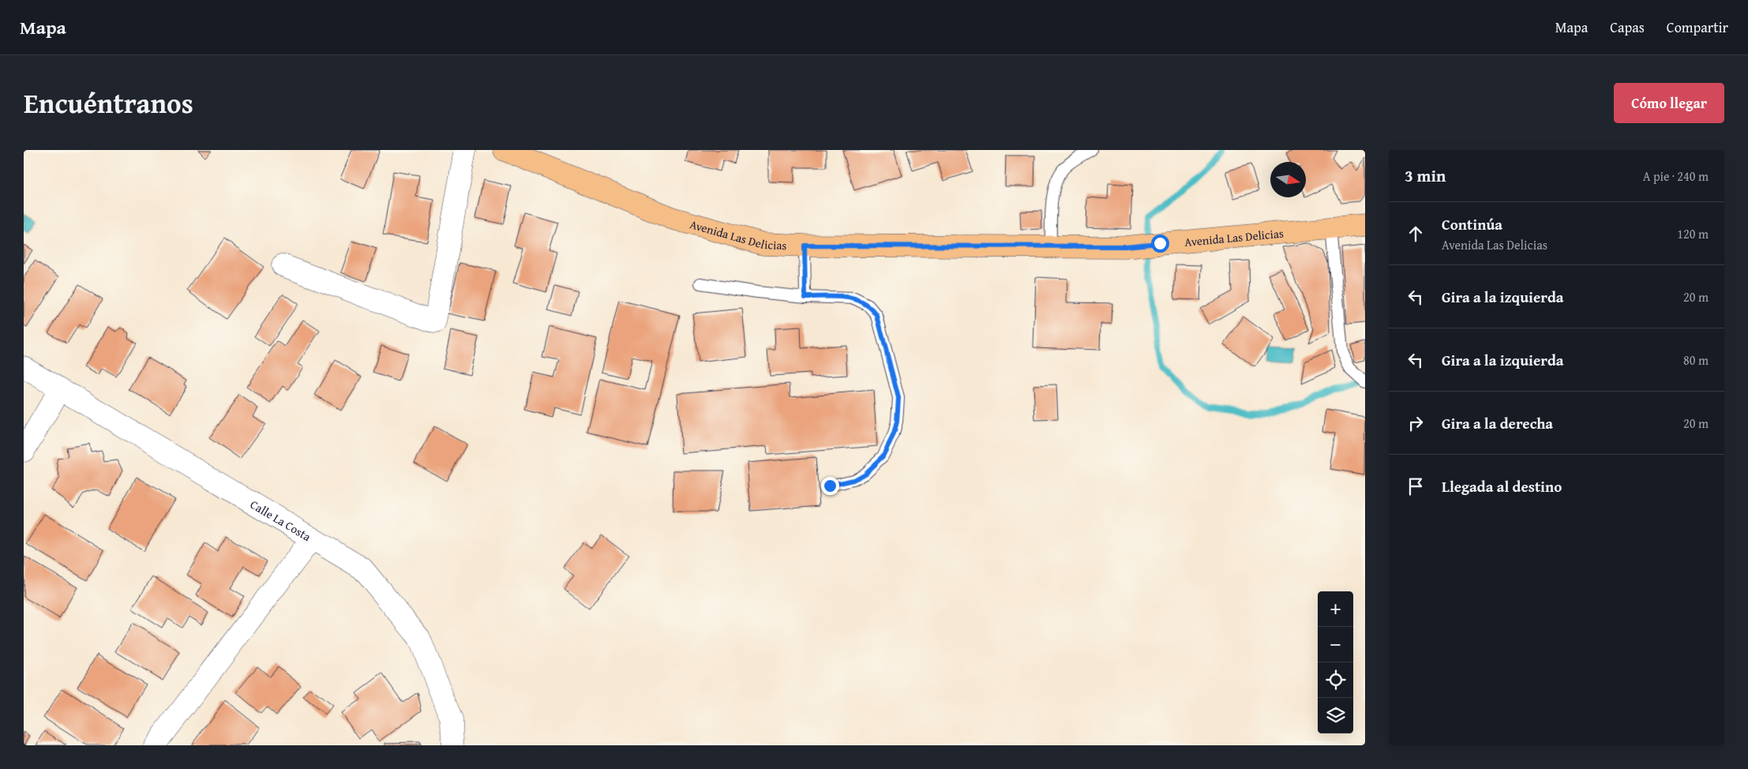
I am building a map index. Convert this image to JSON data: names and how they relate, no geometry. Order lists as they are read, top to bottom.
{
  "streets": {
    "main road": ["Avenida Las Delicias"],
    "street": ["Calle La Costa"]
  },
  "north": "right",
  "page": {
    "header": "Mapa",
    "nav": ["Mapa", "Capas", "Compartir"],
    "title": "Encuéntranos",
    "buttons": "Cómo llegar",
    "heading": ["3 min", "A pie · 240 m"],
    "list": [
      ["Continúa", "Avenida Las Delicias", "120 m"],
      ["Gira a la izquierda", "20 m"],
      ["Gira a la izquierda", "80 m"],
      ["Gira a la derecha", "20 m"],
      "Llegada al destino"
    ],
    "map_buttons": ["+", "−"]
  }
}
